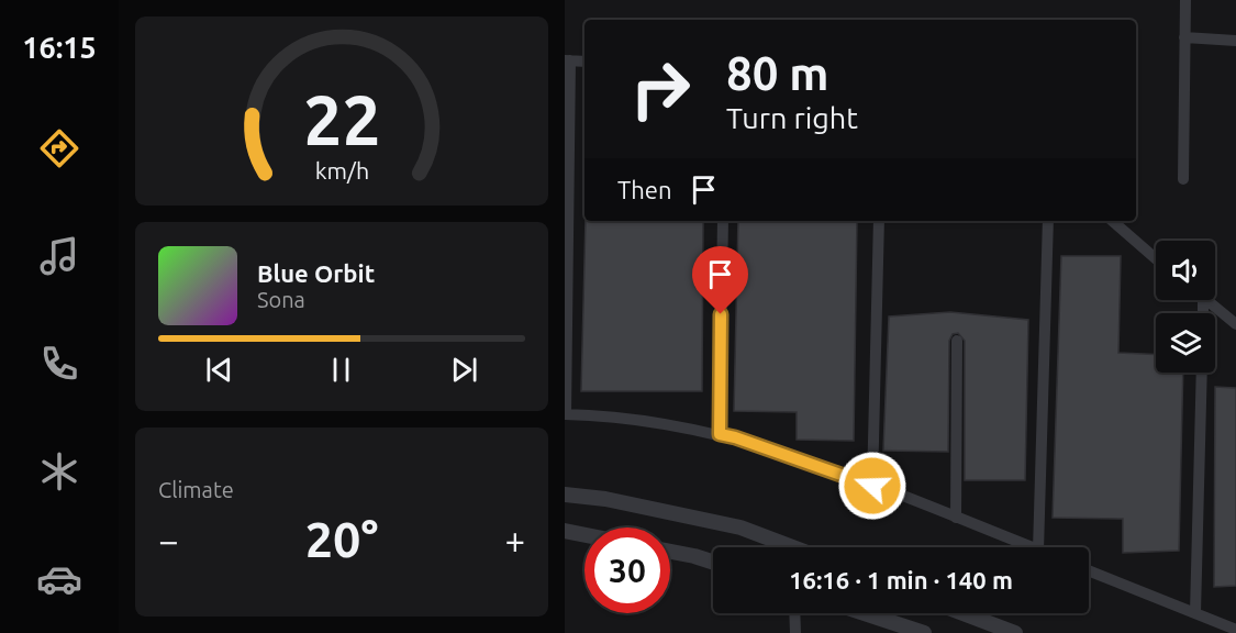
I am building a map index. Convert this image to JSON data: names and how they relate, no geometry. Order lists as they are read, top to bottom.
{
  "page": {
    "tabs": "16:15",
    "turn": ["80 m", "Turn right"],
    "then": "Then",
    "song": ["Blue Orbit", "Sona"],
    "tile": "Climate",
    "heat": ["−", "20°", "+"],
    "limit": "30",
    "trip": "16:16 · 1 min · 140 m",
    "gauge": ["22", "km/h"]
  }
}
